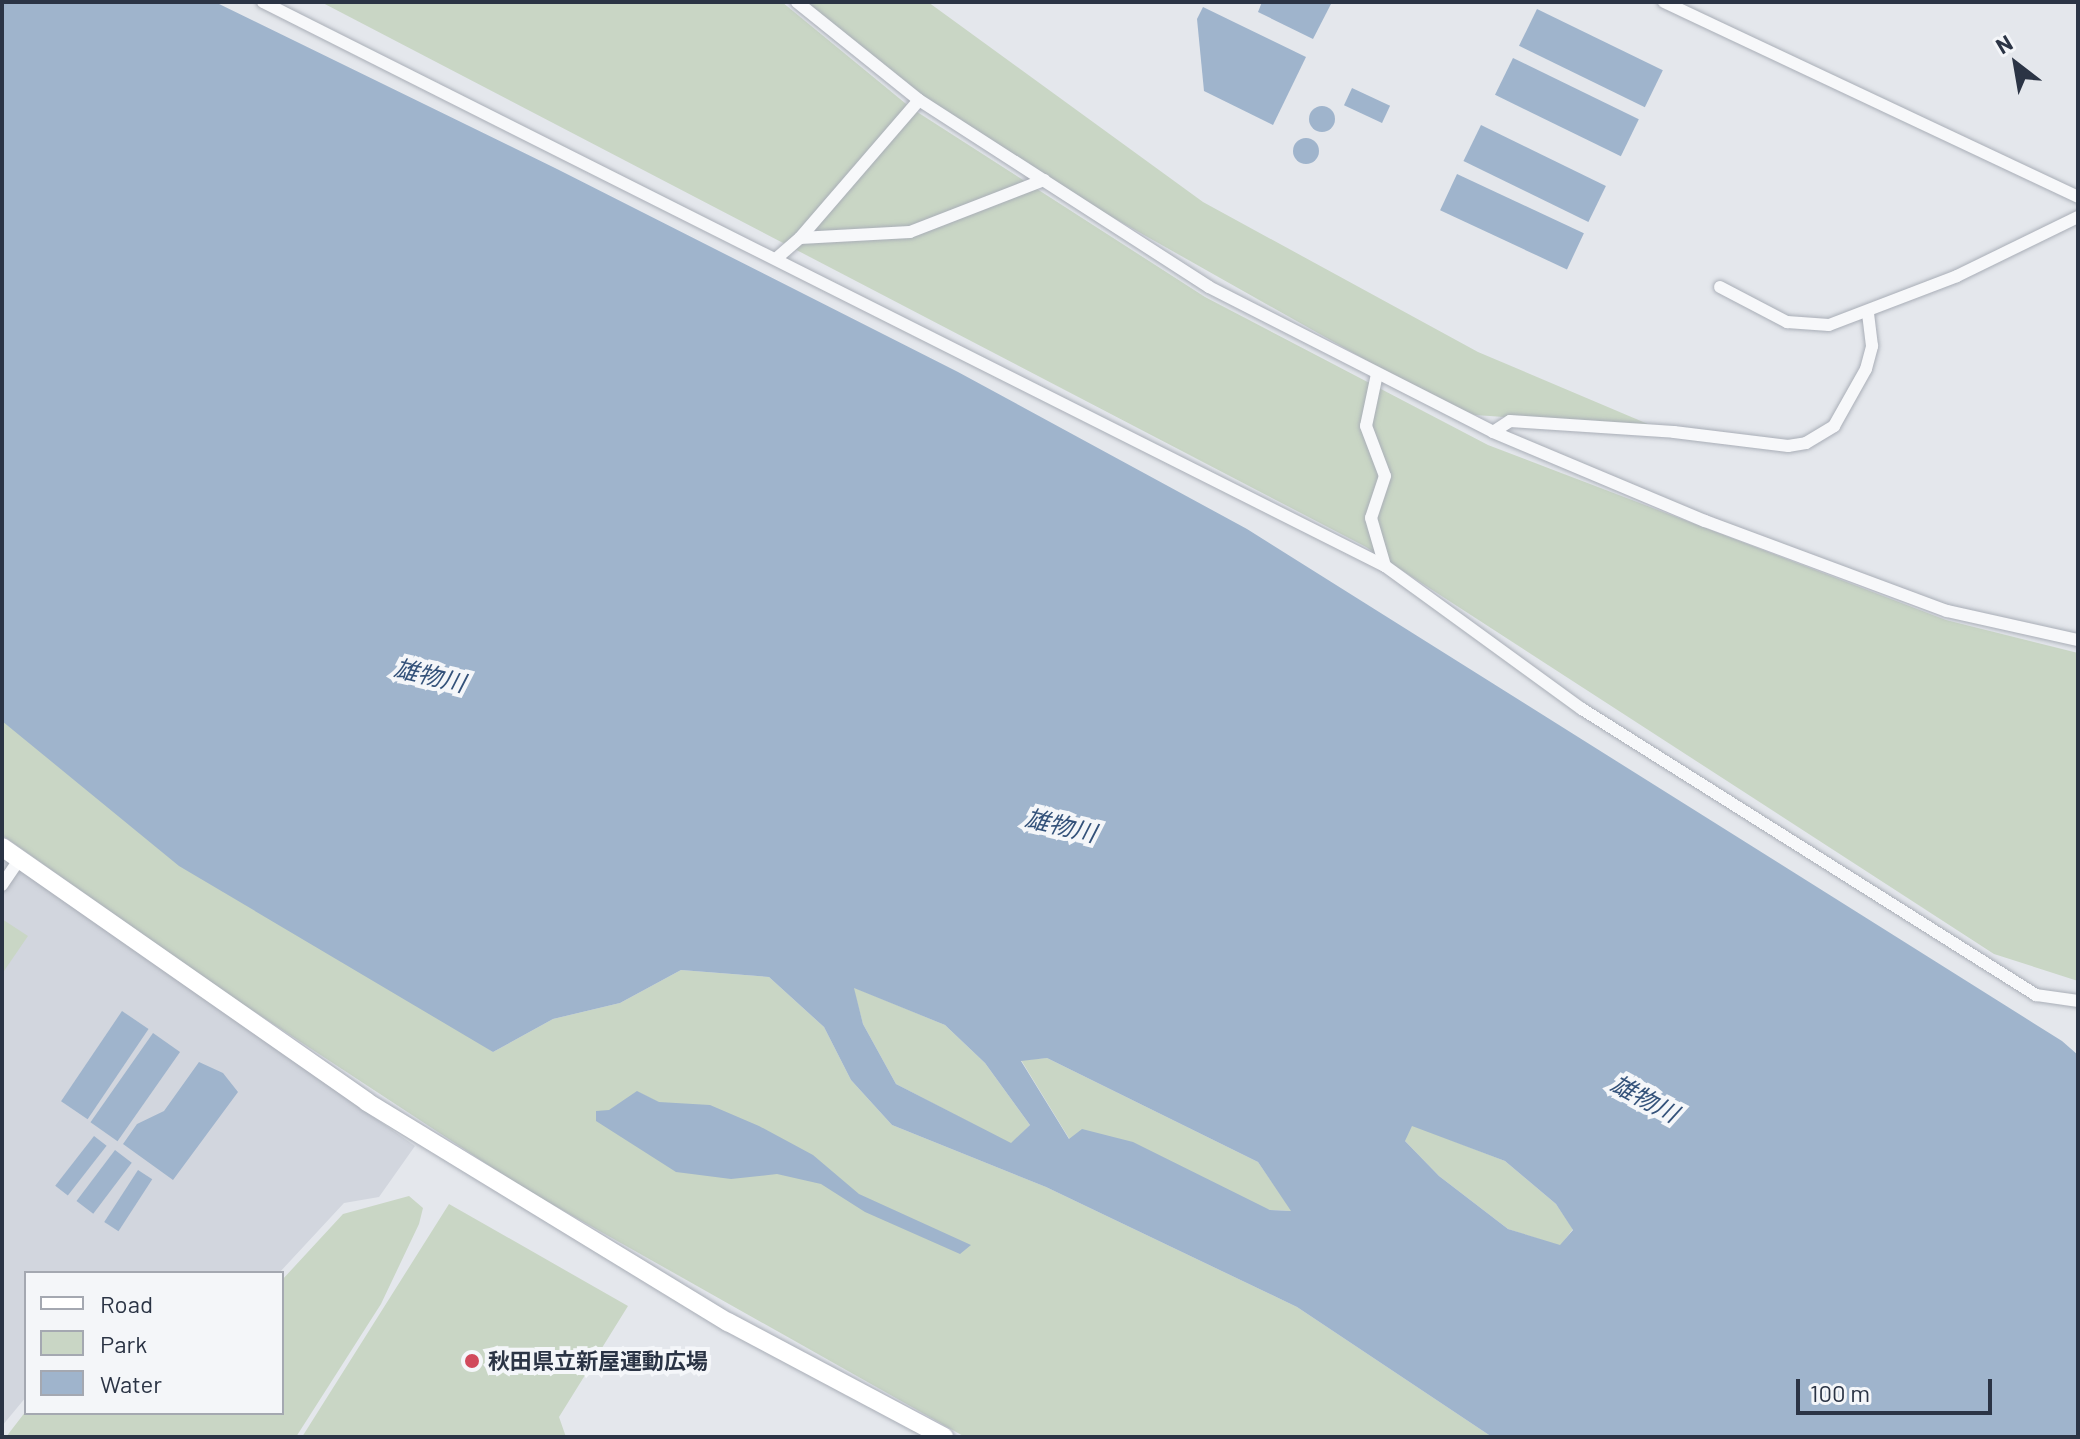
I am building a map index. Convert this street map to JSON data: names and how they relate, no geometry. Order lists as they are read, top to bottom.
{
  "water": ["雄物川"],
  "places": ["秋田県立新屋運動広場"],
  "legend": ["Road", "Park", "Water"],
  "scale_bar": "100 m",
  "north": "top left"
}
